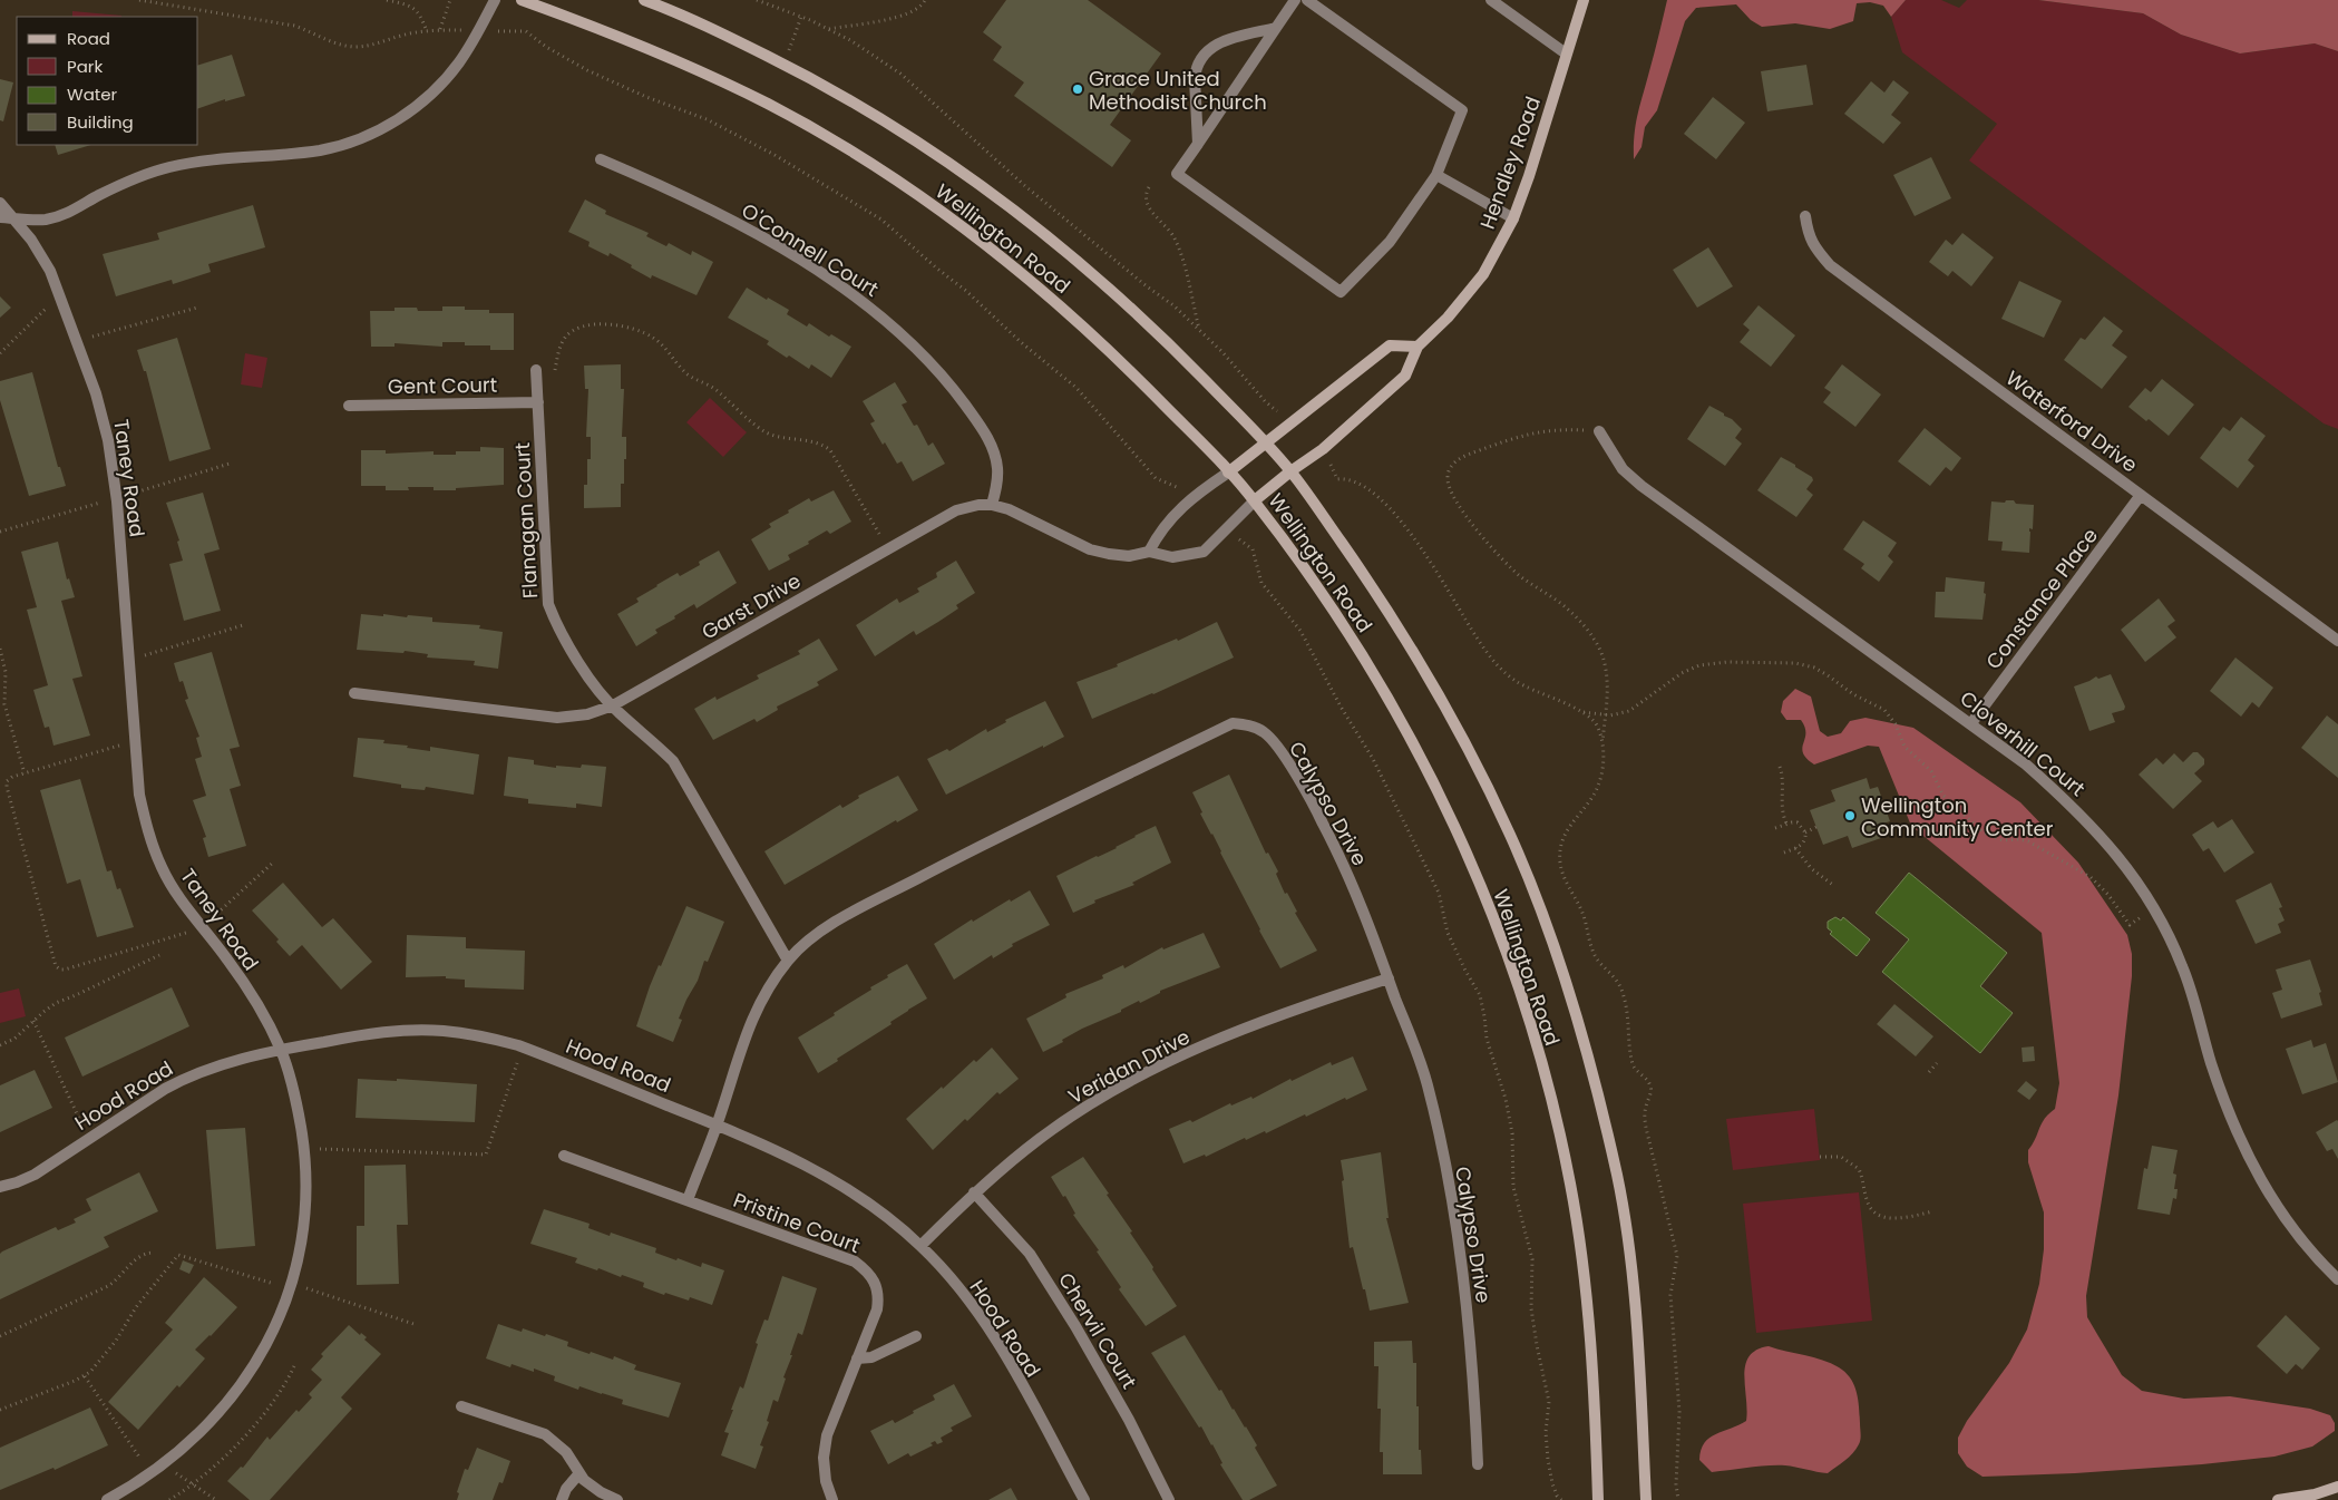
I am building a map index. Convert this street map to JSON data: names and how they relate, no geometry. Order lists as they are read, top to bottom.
{
  "streets": {
    "main road": ["Hendley Road", "Wellington Road"],
    "street": [
      "O'Connell Court",
      "Gent Court",
      "Waterford Drive",
      "Taney Road",
      "Flanagan Court",
      "Constance Place",
      "Garst Drive",
      "Cloverhill Court",
      "Calypso Drive",
      "Hood Road",
      "Veridan Drive",
      "Pristine Court",
      "Chervil Court"
    ]
  },
  "crossings": [
    ["Hendley Road", "Wellington Road"],
    ["Hendley Road", "Garst Drive"],
    ["Wellington Road", "Garst Drive"],
    ["O'Connell Court", "Garst Drive"],
    ["Gent Court", "Flanagan Court"],
    ["Waterford Drive", "Constance Place"],
    ["Taney Road", "Hood Road"],
    ["Flanagan Court", "Garst Drive"],
    ["Flanagan Court", "Calypso Drive"],
    ["Constance Place", "Cloverhill Court"],
    ["Calypso Drive", "Hood Road"],
    ["Calypso Drive", "Veridan Drive"],
    ["Hood Road", "Veridan Drive"],
    ["Veridan Drive", "Chervil Court"]
  ],
  "places": ["Grace United Methodist Church", "Wellington Community Center"],
  "legend": [
    "Road",
    "Park",
    "Water",
    "Building"
  ]
}
